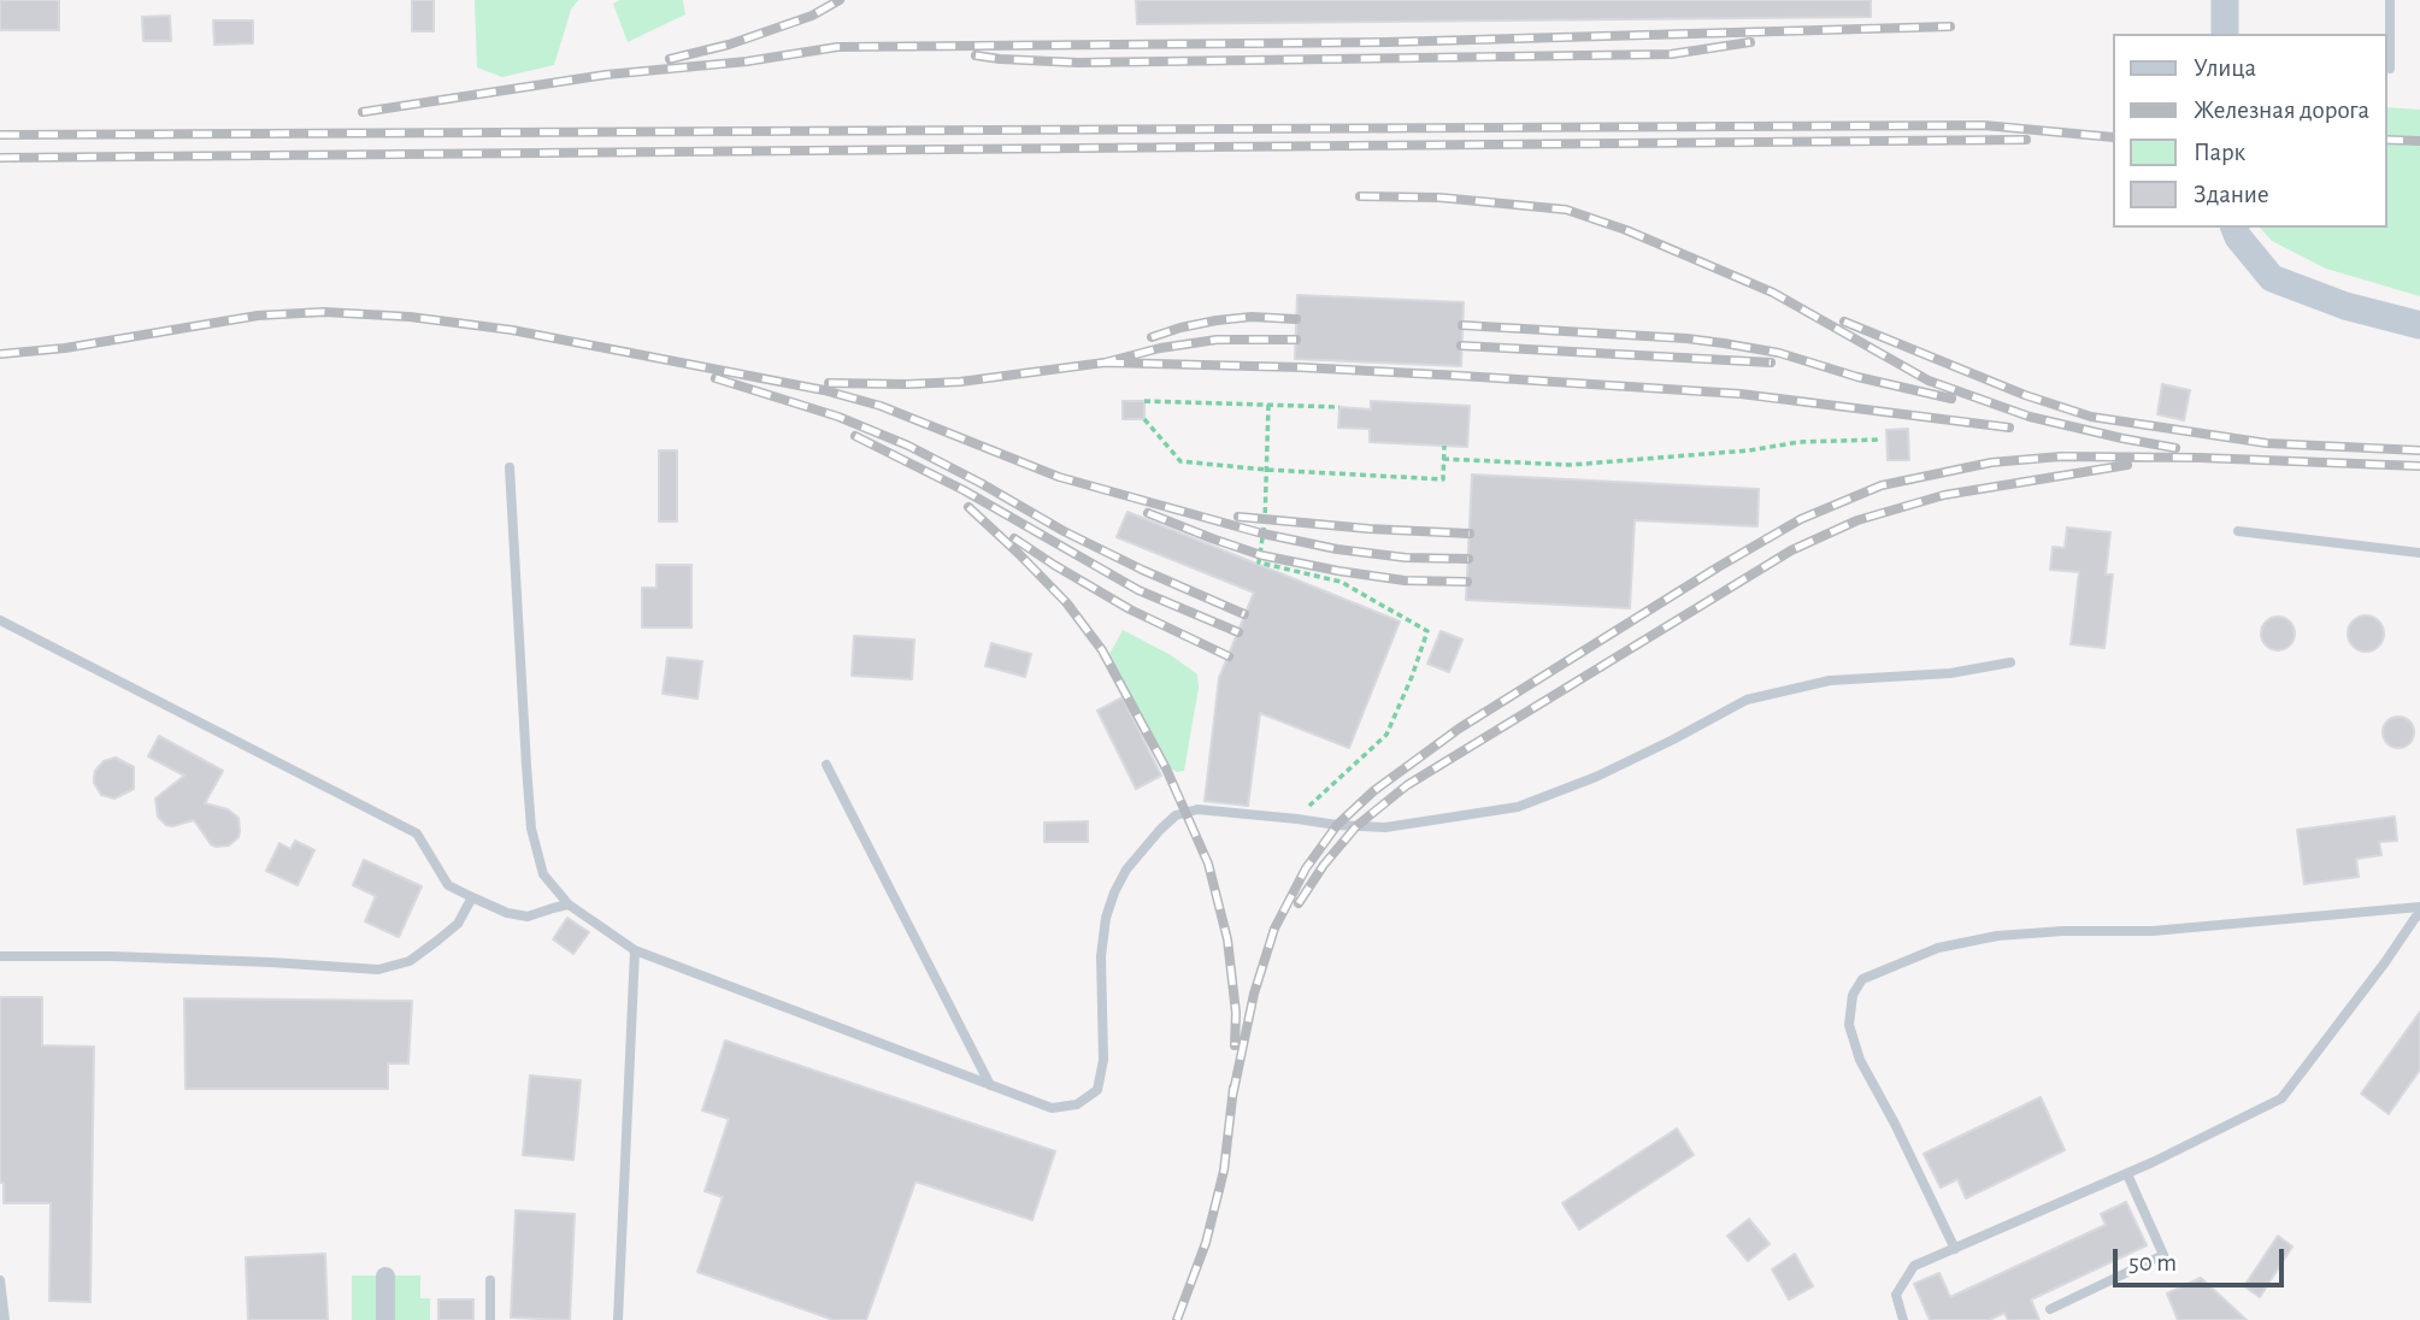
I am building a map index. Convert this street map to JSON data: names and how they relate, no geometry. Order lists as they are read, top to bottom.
{
  "legend": [
    "Улица",
    "Железная дорога",
    "Парк",
    "Здание"
  ],
  "scale_bar": "50 m"
}
